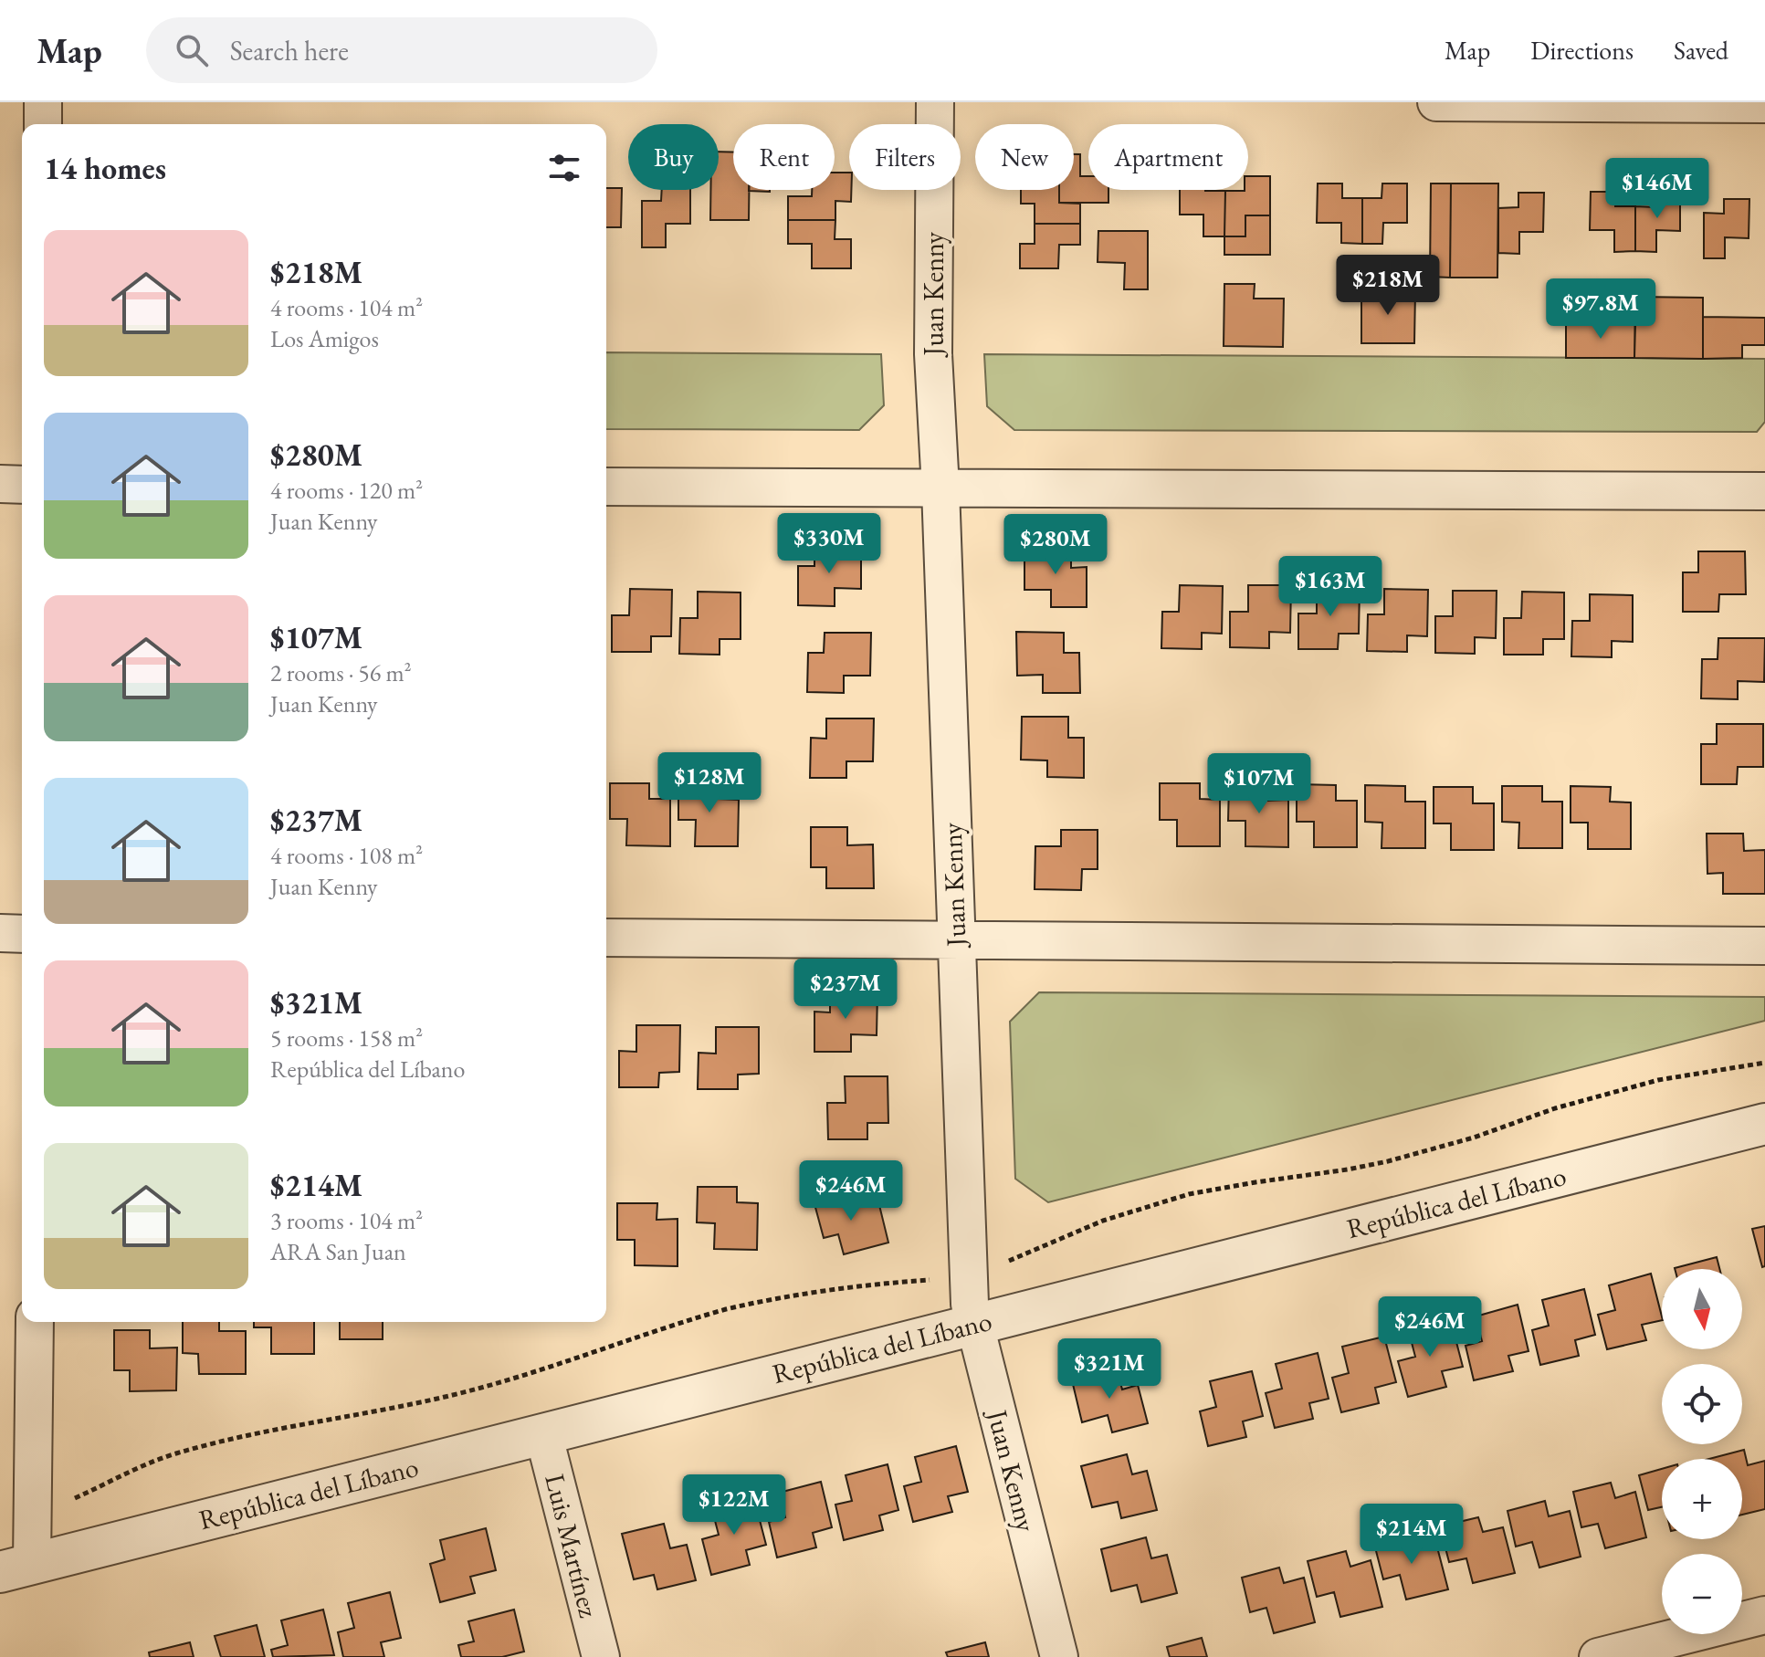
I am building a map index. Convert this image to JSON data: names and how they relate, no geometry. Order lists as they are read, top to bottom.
{
  "streets": {
    "street": ["Juan Kenny", "República del Líbano", "Luis Martínez"]
  },
  "crossings": [
    ["Juan Kenny", "República del Líbano"],
    ["República del Líbano", "Luis Martínez"]
  ],
  "north": "bottom",
  "page": {
    "header": "Map",
    "search": "Search here",
    "nav": ["Map", "Directions", "Saved"],
    "chip": [
      "Buy",
      "Rent",
      "Filters",
      "New",
      "Apartment"
    ],
    "heading": "14 homes",
    "price": [
      "$146M",
      "$218M",
      "$97.8M",
      "$330M",
      "$280M",
      "$163M",
      "$128M",
      "$107M",
      "$237M",
      "$246M",
      "$246M",
      "$321M",
      "$122M",
      "$214M"
    ],
    "list": [
      {
        "name": "$218M",
        "note": "4 rooms · 104 m² · Los Amigos"
      },
      {
        "name": "$280M",
        "note": "4 rooms · 120 m² · Juan Kenny"
      },
      {
        "name": "$107M",
        "note": "2 rooms · 56 m² · Juan Kenny"
      },
      {
        "name": "$237M",
        "note": "4 rooms · 108 m² · Juan Kenny"
      },
      {
        "name": "$321M",
        "note": "5 rooms · 158 m² · República del Líbano"
      },
      {
        "name": "$214M",
        "note": "3 rooms · 104 m² · ARA San Juan"
      }
    ],
    "map_buttons": ["+", "−"]
  }
}
